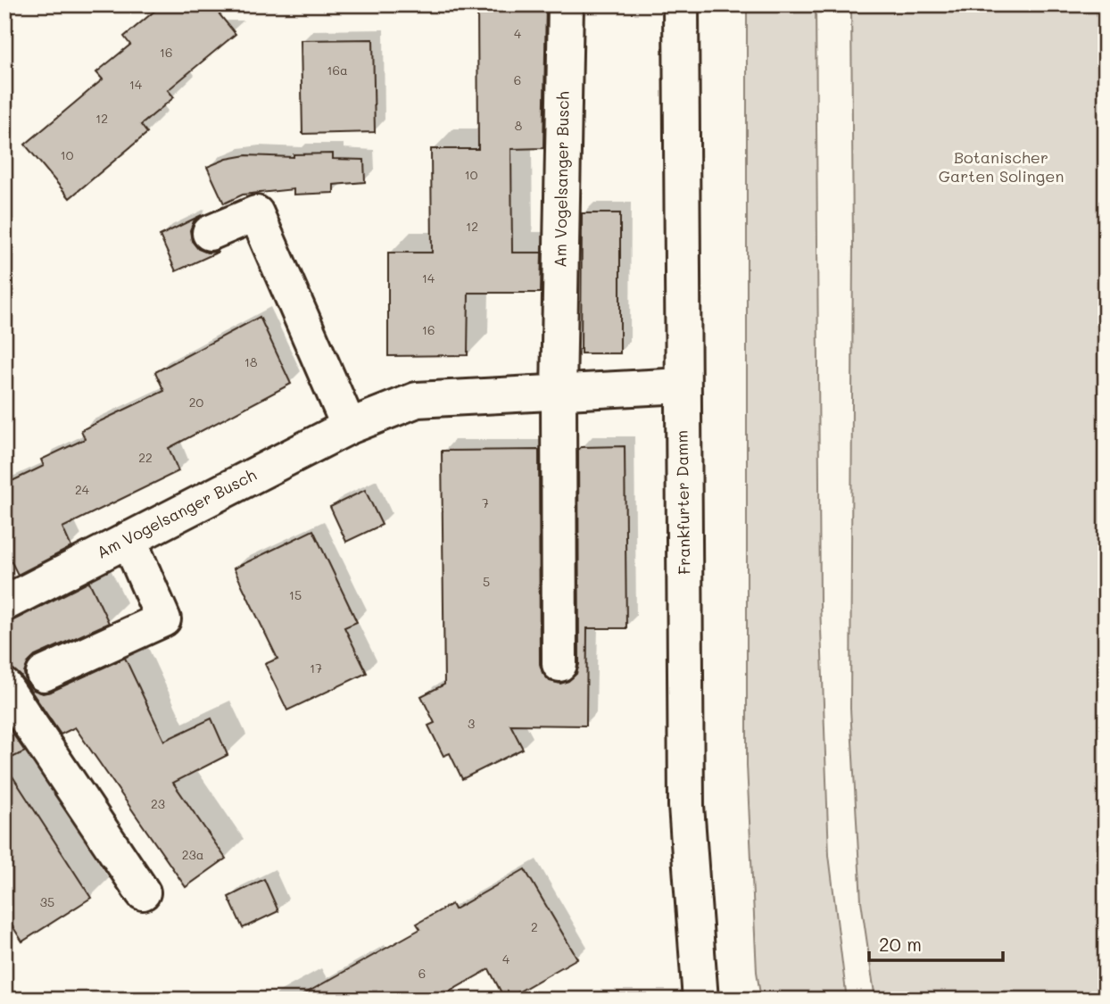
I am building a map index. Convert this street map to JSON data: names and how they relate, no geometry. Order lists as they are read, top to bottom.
{
  "streets": {
    "street": ["Am Vogelsanger Busch", "Frankfurter Damm"]
  },
  "crossings": [
    ["Am Vogelsanger Busch", "Frankfurter Damm"]
  ],
  "parks": ["Botanischer Garten Solingen"],
  "house_numbers": [
    "4",
    "16",
    "16a",
    "6",
    "14",
    "12",
    "8",
    "10",
    "10",
    "12",
    "14",
    "16",
    "18",
    "20",
    "22",
    "24",
    "7",
    "5",
    "15",
    "17",
    "3",
    "23",
    "23a",
    "35",
    "2",
    "4",
    "6"
  ],
  "scale_bar": "20 m"
}
